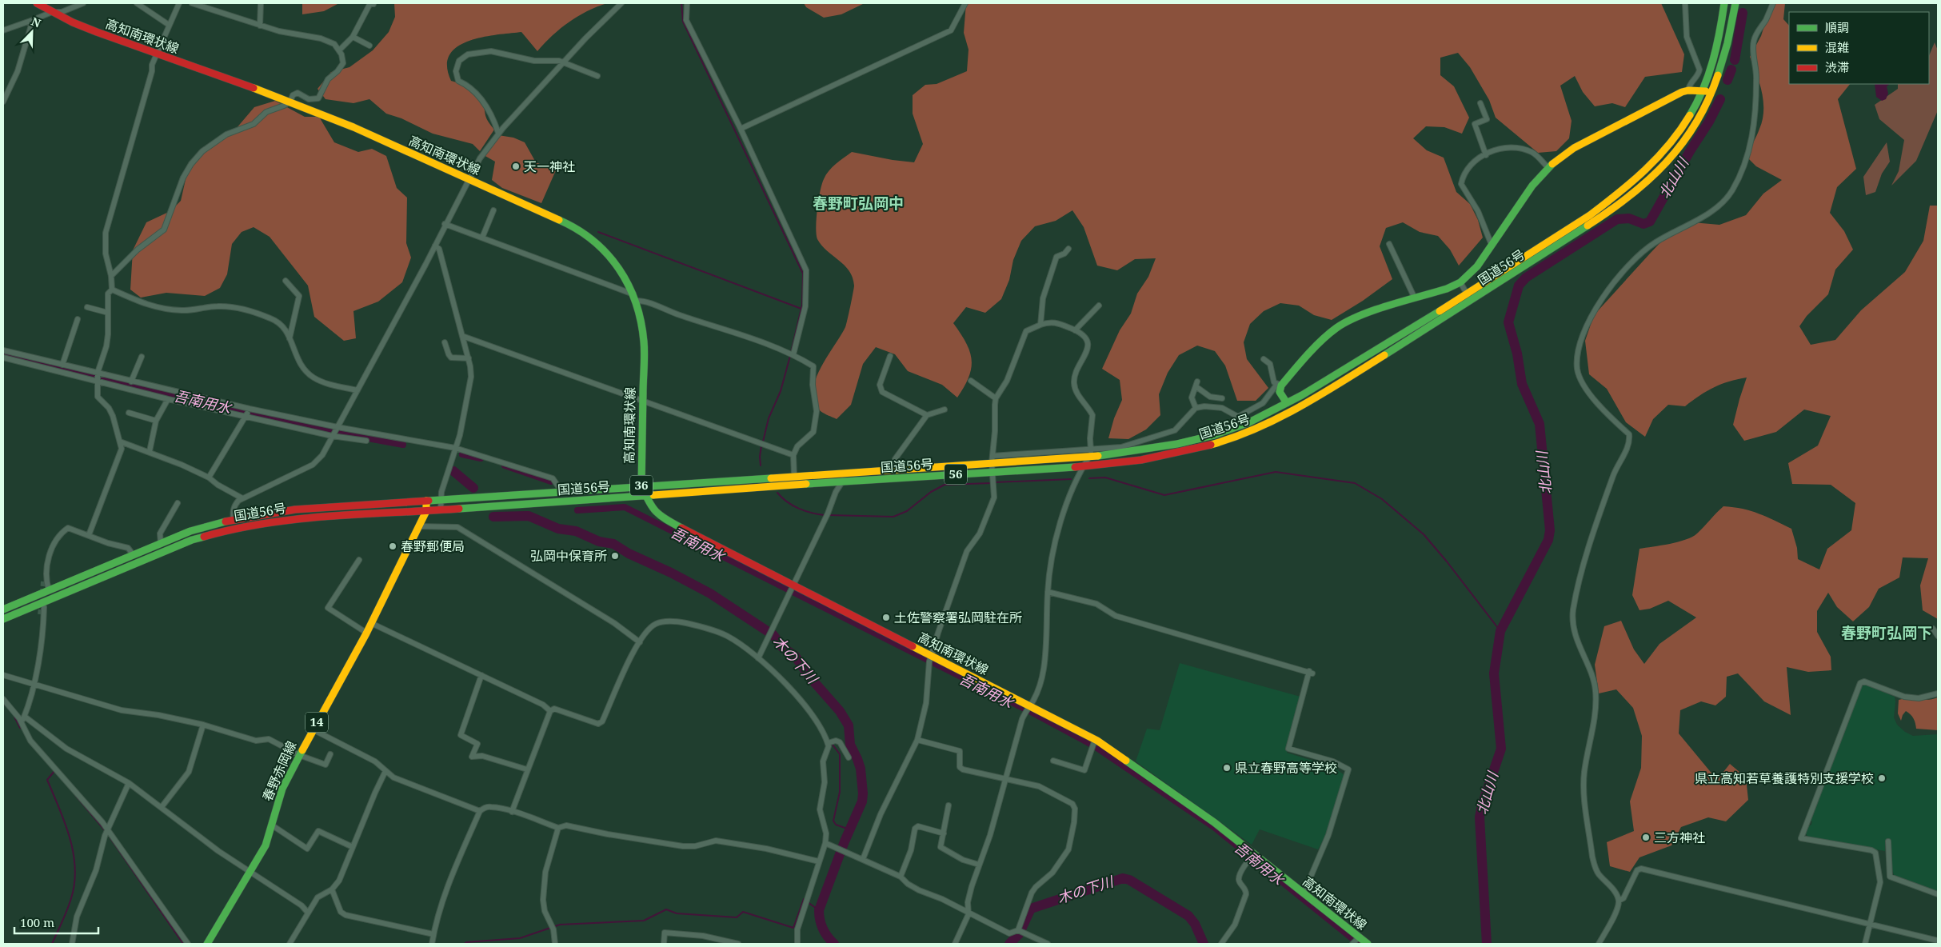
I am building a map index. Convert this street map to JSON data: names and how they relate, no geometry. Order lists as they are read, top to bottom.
{
  "streets": {
    "main road": [
      "高知南環状線",
      "国道56号",
      "56",
      "36",
      "14",
      "春野赤岡線"
    ]
  },
  "crossings": [
    ["高知南環状線", "国道56号"],
    ["国道56号", "春野赤岡線"]
  ],
  "districts": ["春野町弘岡中", "春野町弘岡下"],
  "water": ["北山川", "吾南用水", "木の下川"],
  "places": [
    "天一神社",
    "春野郵便局",
    "弘岡中保育所",
    "土佐警察署弘岡駐在所",
    "県立春野高等学校",
    "県立高知若草養護特別支援学校",
    "三方神社"
  ],
  "legend": ["順調", "混雑", "渋滞"],
  "scale_bar": "100 m",
  "north": "top right"
}
